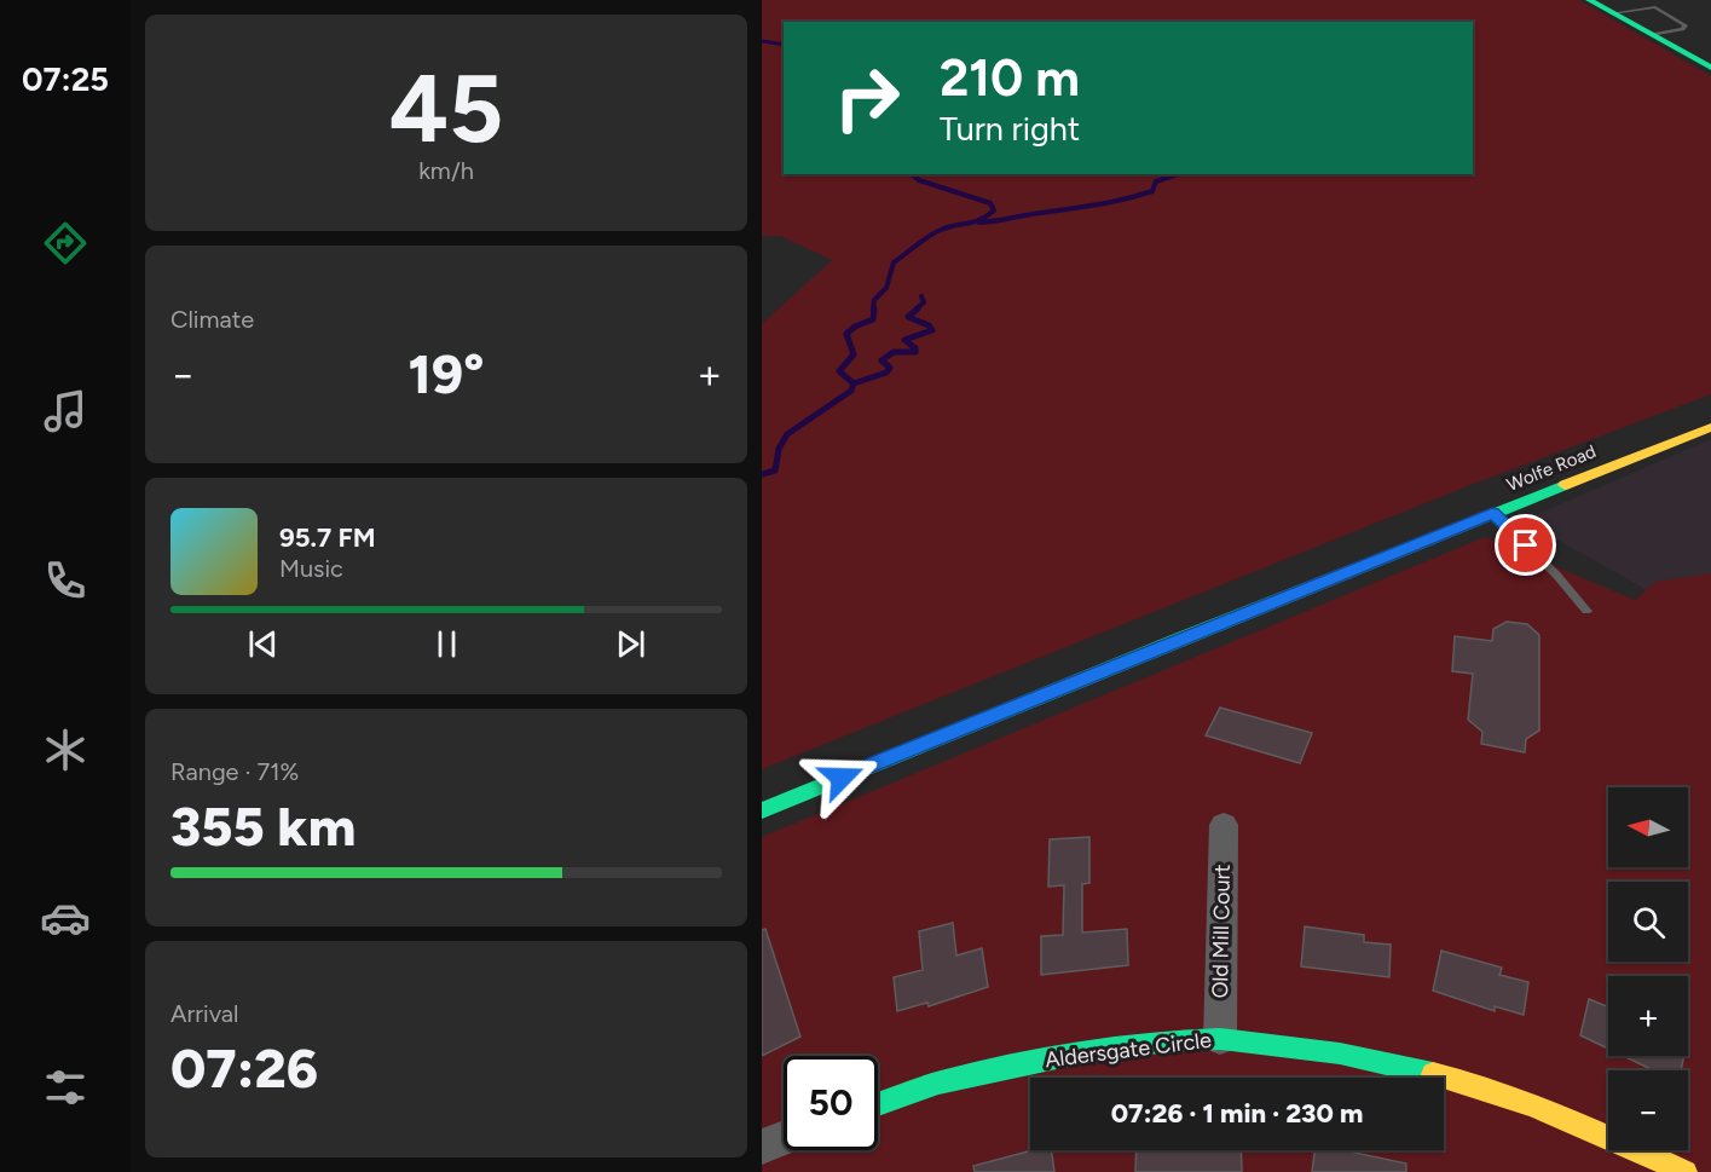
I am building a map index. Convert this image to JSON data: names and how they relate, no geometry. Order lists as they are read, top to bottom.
{
  "streets": {
    "main road": ["Wolfe Road", "Aldersgate Circle"],
    "street": ["Old Mill Court"]
  },
  "crossings": [
    ["Old Mill Court", "Aldersgate Circle"]
  ],
  "north": "left",
  "page": {
    "tabs": "07:25",
    "tile": [
      ["45", "km/h"],
      "Climate",
      ["Range · 71%", "355 km"],
      ["Arrival", "07:26"]
    ],
    "turn": ["210 m", "Turn right"],
    "heat": ["−", "19°", "+"],
    "song": ["95.7 FM", "Music"],
    "map_buttons": ["+", "−"],
    "limit": "50",
    "trip": "07:26 · 1 min · 230 m"
  }
}
